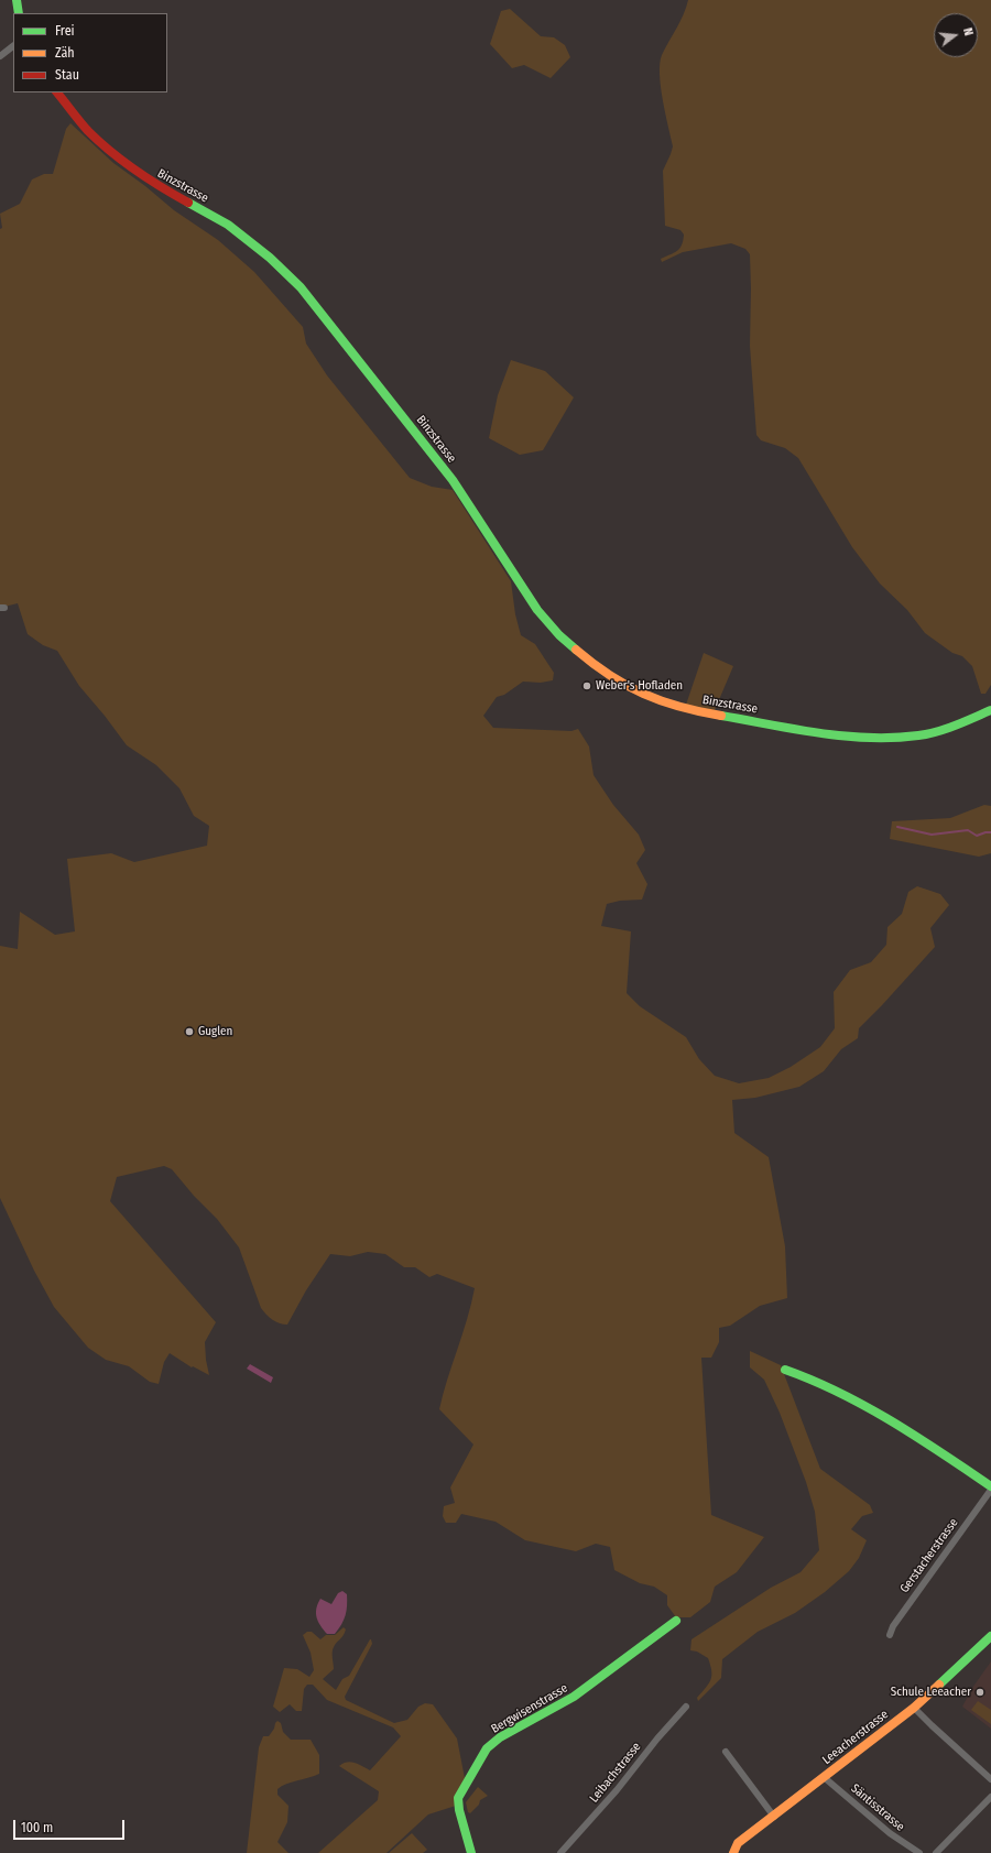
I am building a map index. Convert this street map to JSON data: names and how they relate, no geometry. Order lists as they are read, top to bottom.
{
  "streets": {
    "main road": ["Binzstrasse", "Bergwisenstrasse", "Leeacherstrasse"],
    "street": ["Gerstacherstrasse", "Leibachstrasse", "Säntisstrasse"]
  },
  "crossings": [
    ["Leeacherstrasse", "Säntisstrasse"]
  ],
  "places": ["Weber's Hofladen", "Guglen", "Schule Leeacher"],
  "legend": ["Frei", "Zäh", "Stau"],
  "scale_bar": "100 m",
  "north": "right"
}
